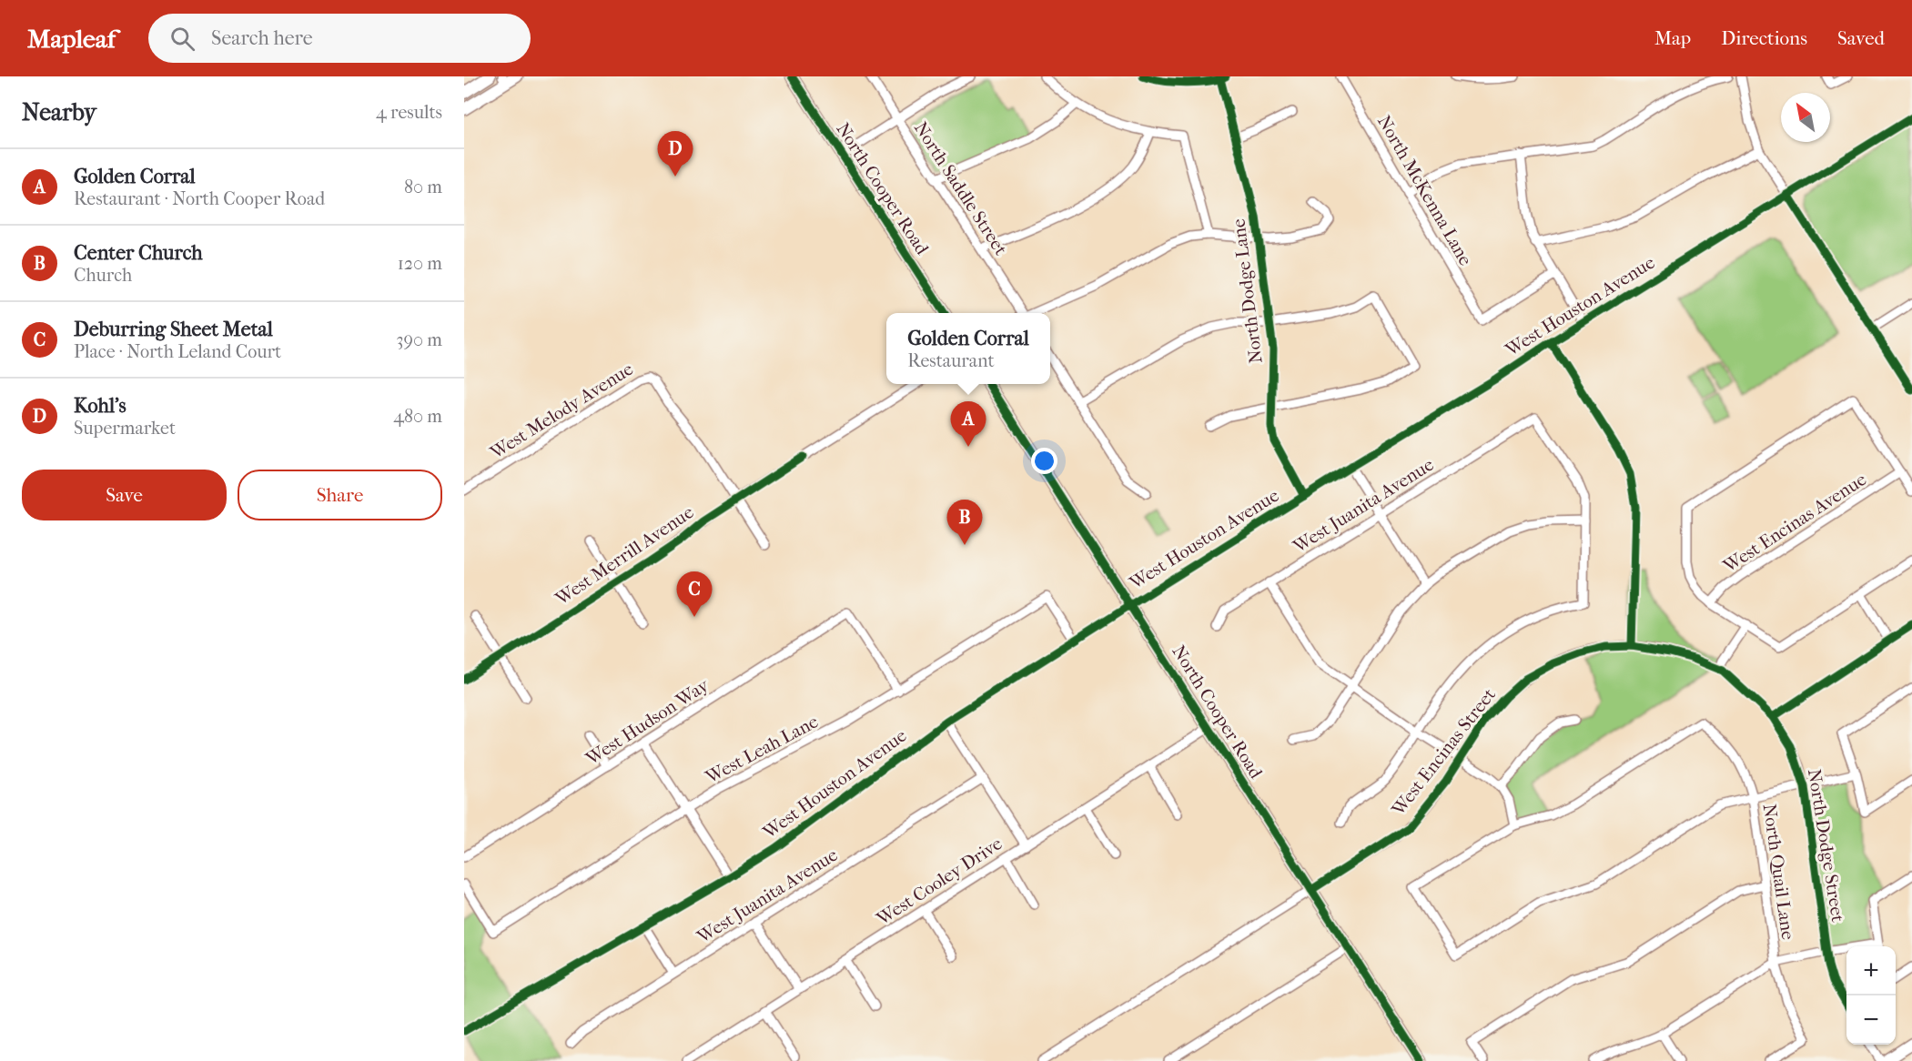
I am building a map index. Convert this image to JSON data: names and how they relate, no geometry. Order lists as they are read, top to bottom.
{
  "streets": {
    "main road": ["North Cooper Road"],
    "street": [
      "North Saddle Street",
      "North McKenna Lane",
      "North Dodge Lane",
      "West Houston Avenue",
      "West Melody Avenue",
      "West Juanita Avenue",
      "West Encinas Avenue",
      "West Merrill Avenue",
      "West Hudson Way",
      "West Leah Lane",
      "West Encinas Street",
      "North Dodge Street",
      "North Quail Lane",
      "West Cooley Drive"
    ]
  },
  "crossings": [
    ["North Cooper Road", "West Houston Avenue"],
    ["North Cooper Road", "West Encinas Street"],
    ["North Cooper Road", "West Cooley Drive"],
    ["North Dodge Lane", "West Houston Avenue"],
    ["West Houston Avenue", "West Leah Lane"],
    ["West Melody Avenue", "West Merrill Avenue"],
    ["West Hudson Way", "West Leah Lane"],
    ["West Encinas Street", "North Dodge Street"]
  ],
  "north": "top left",
  "page": {
    "header": "Mapleaf",
    "search": "Search here",
    "nav": ["Map", "Directions", "Saved"],
    "heading": ["Nearby", "4 results"],
    "pins": [
      "D",
      "A",
      "B",
      "C"
    ],
    "list": [
      {
        "mark": "A",
        "name": "Golden Corral",
        "note": "Restaurant · North Cooper Road",
        "value": "80 m"
      },
      {
        "mark": "B",
        "name": "Center Church",
        "note": "Church",
        "value": "120 m"
      },
      {
        "mark": "C",
        "name": "Deburring Sheet Metal",
        "note": "Place · North Leland Court",
        "value": "390 m"
      },
      {
        "mark": "D",
        "name": "Kohl's",
        "note": "Supermarket",
        "value": "480 m"
      }
    ],
    "popup": ["Golden Corral", "Restaurant"],
    "buttons": ["Save", "Share"],
    "map_buttons": ["+", "−"]
  }
}
